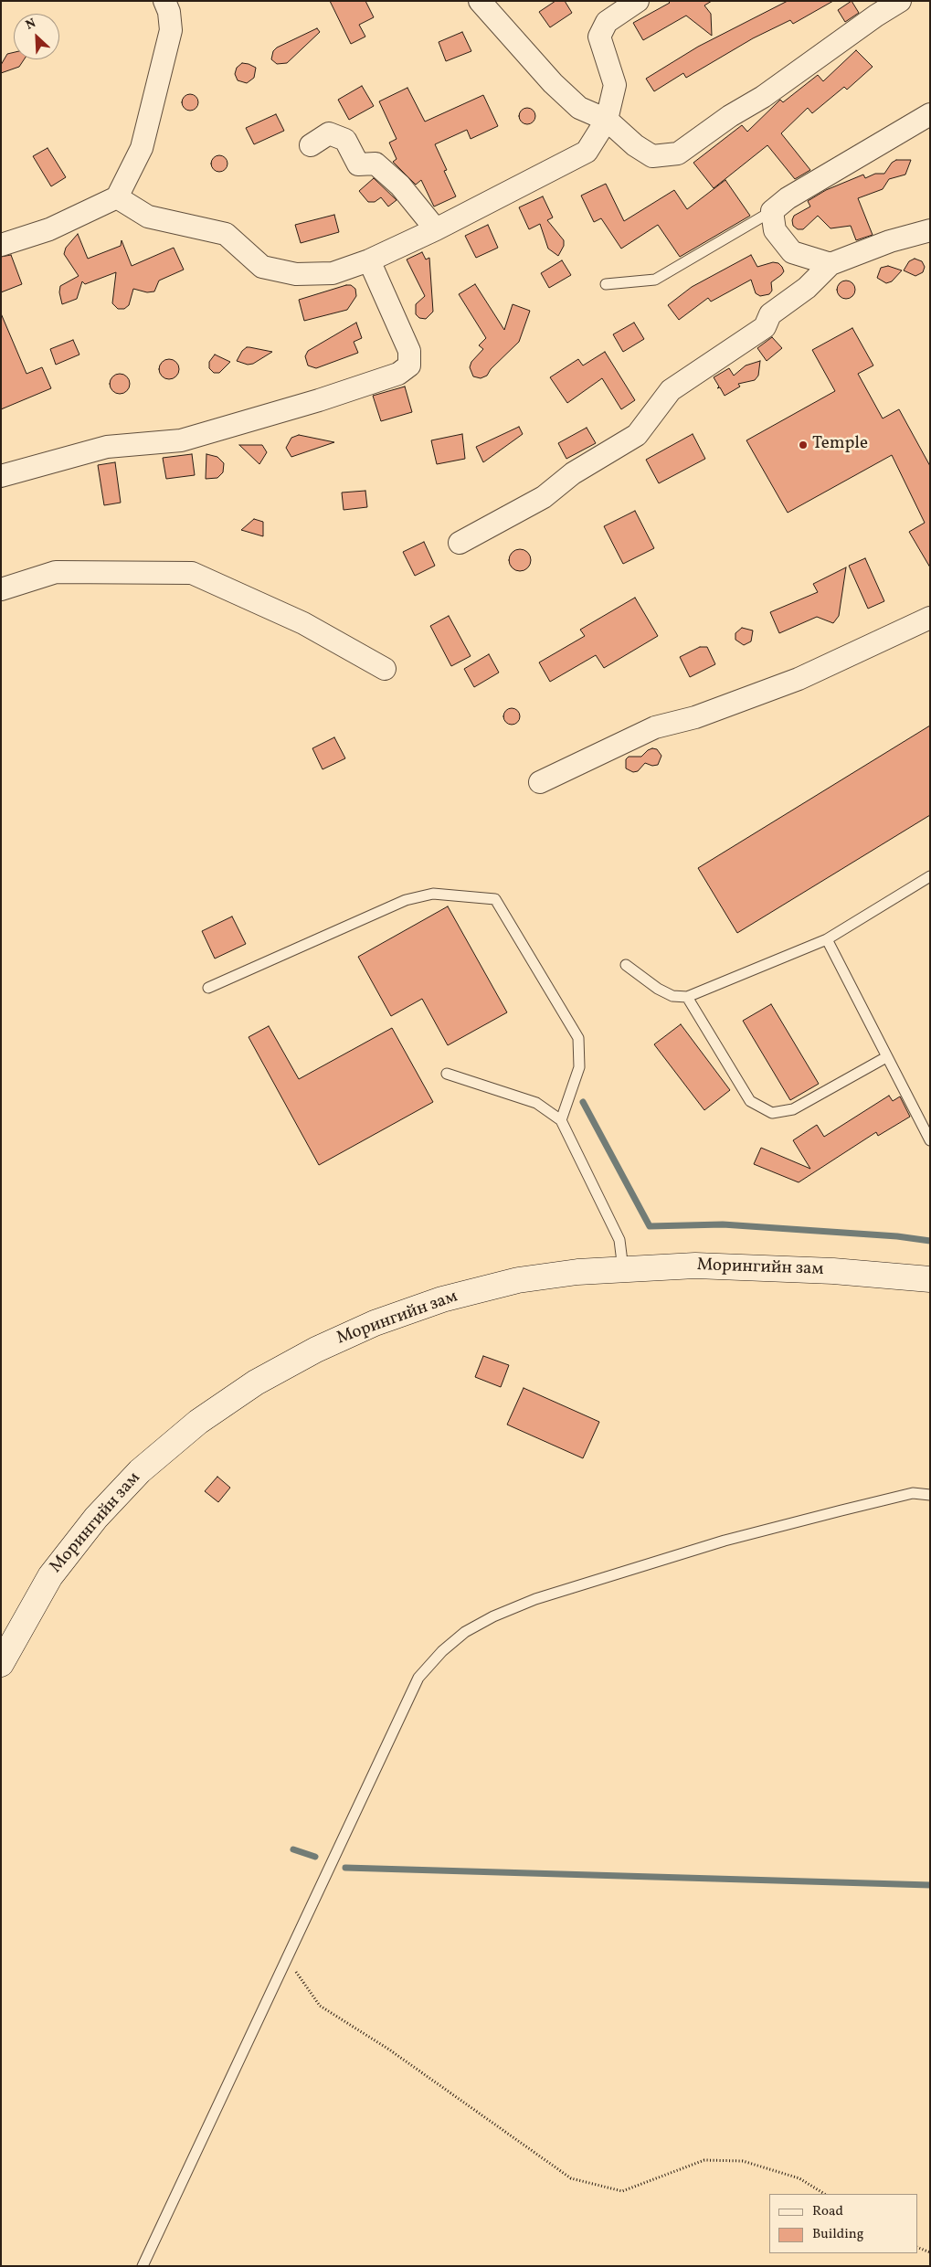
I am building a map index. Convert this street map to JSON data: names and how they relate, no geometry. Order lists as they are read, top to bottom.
{
  "streets": {
    "main road": ["Морингийн зам"]
  },
  "places": ["Temple"],
  "legend": ["Road", "Building"],
  "north": "top left"
}
